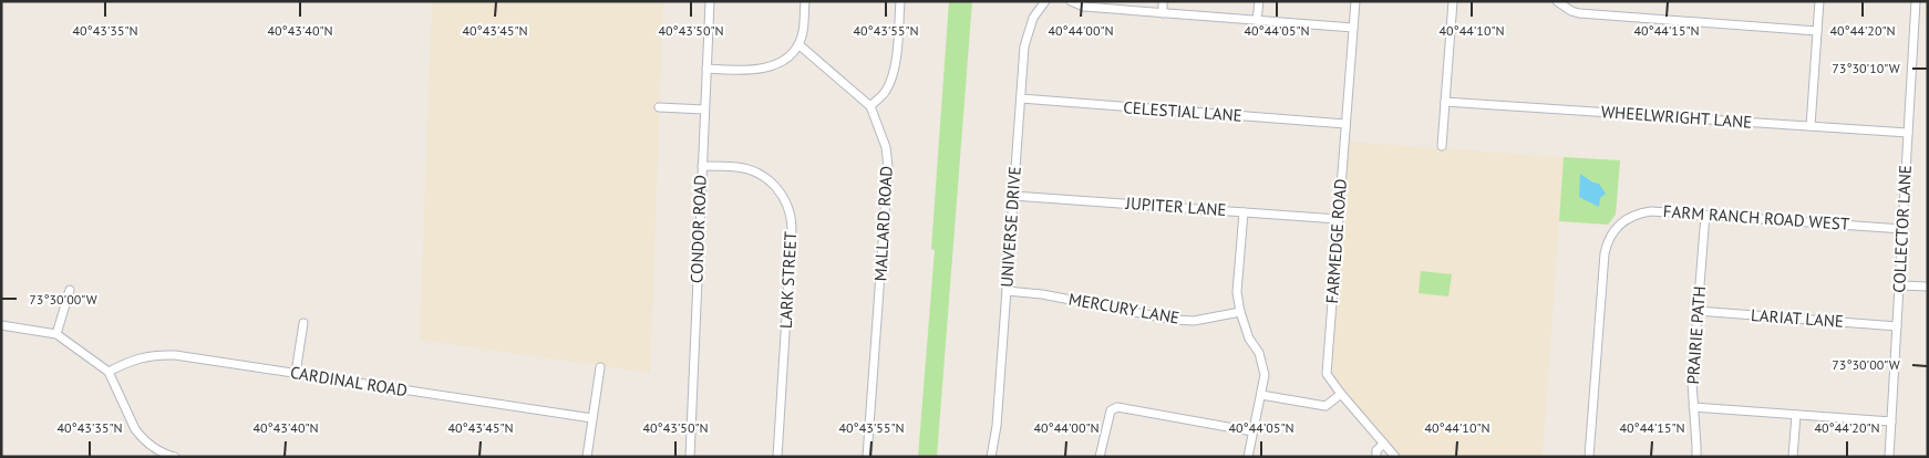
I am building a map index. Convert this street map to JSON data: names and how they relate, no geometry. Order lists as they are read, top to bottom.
{
  "streets": {
    "street": [
      "CELESTIAL LANE",
      "WHEELWRIGHT LANE",
      "JUPITER LANE",
      "FARM RANCH ROAD WEST",
      "MALLARD ROAD",
      "UNIVERSE DRIVE",
      "CONDOR ROAD",
      "COLLECTOR LANE",
      "FARMEDGE ROAD",
      "LARK STREET",
      "MERCURY LANE",
      "LARIAT LANE",
      "PRAIRIE PATH",
      "CARDINAL ROAD"
    ]
  },
  "crossings": [
    ["CELESTIAL LANE", "UNIVERSE DRIVE"],
    ["CELESTIAL LANE", "FARMEDGE ROAD"],
    ["WHEELWRIGHT LANE", "COLLECTOR LANE"],
    ["JUPITER LANE", "UNIVERSE DRIVE"],
    ["JUPITER LANE", "FARMEDGE ROAD"],
    ["FARM RANCH ROAD WEST", "COLLECTOR LANE"],
    ["FARM RANCH ROAD WEST", "PRAIRIE PATH"],
    ["UNIVERSE DRIVE", "MERCURY LANE"],
    ["CONDOR ROAD", "LARK STREET"],
    ["COLLECTOR LANE", "LARIAT LANE"],
    ["LARIAT LANE", "PRAIRIE PATH"]
  ],
  "coordinates": [
    "40°43'35\"N",
    "40°43'40\"N",
    "40°43'45\"N",
    "40°43'50\"N",
    "40°43'55\"N",
    "40°44'00\"N",
    "40°44'05\"N",
    "40°44'10\"N",
    "40°44'15\"N",
    "40°44'20\"N",
    "73°30'10\"W",
    "73°30'00\"W"
  ]
}
